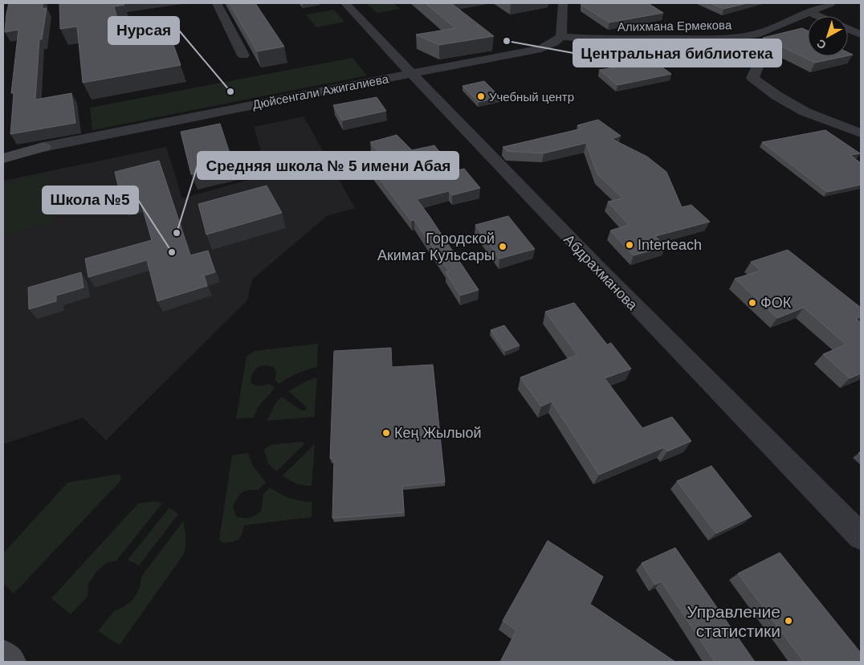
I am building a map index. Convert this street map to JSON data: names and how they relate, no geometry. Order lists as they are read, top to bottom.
{
  "streets": {
    "street": ["Алихмана Ермекова", "Дюйсенгали Ажигалиева", "Абдрахманова"]
  },
  "crossings": [
    ["Алихмана Ермекова", "Дюйсенгали Ажигалиева"],
    ["Дюйсенгали Ажигалиева", "Абдрахманова"]
  ],
  "places": [
    "Центральная библиотека",
    "Нурсая",
    "Учебный центр",
    "Средняя школа № 5 имени Абая",
    "Interteach",
    "Городской Акимат Кульсары",
    "Школа №5",
    "ФОК",
    "Кең Жылыой",
    "Управление статистики"
  ],
  "north": "bottom left"
}
